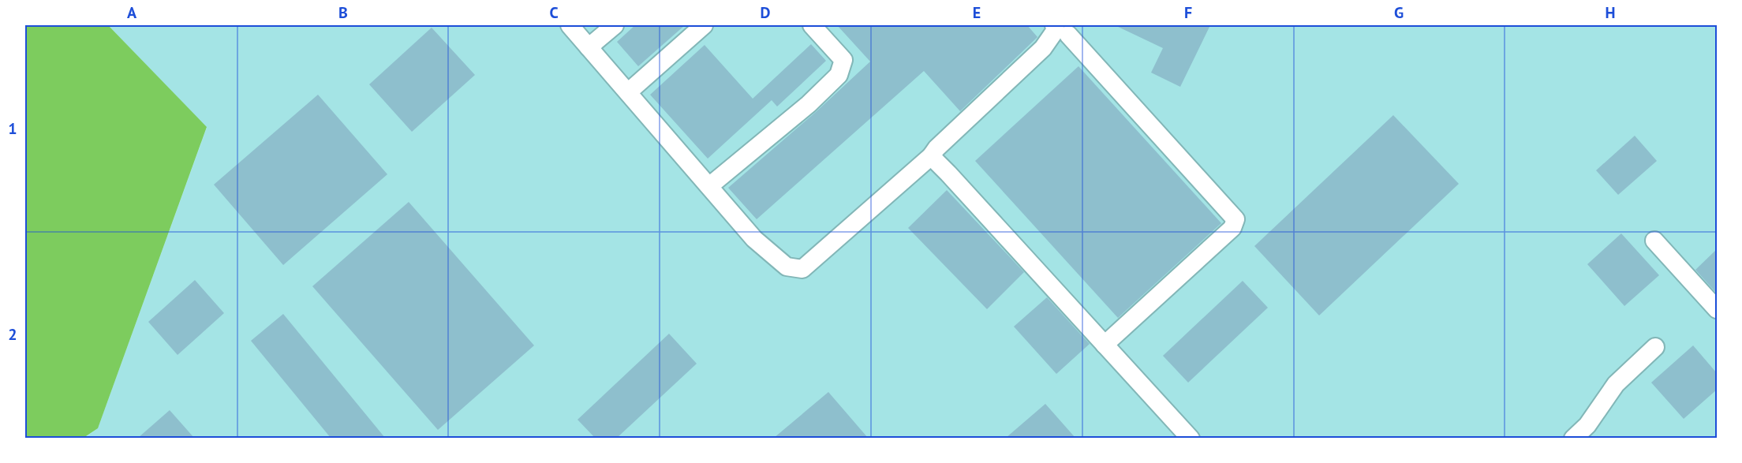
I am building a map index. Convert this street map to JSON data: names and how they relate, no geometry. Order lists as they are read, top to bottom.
{
  "grid": {
    "columns": [
      "A",
      "B",
      "C",
      "D",
      "E",
      "F",
      "G",
      "H"
    ],
    "rows": ["1", "2"]
  }
}
